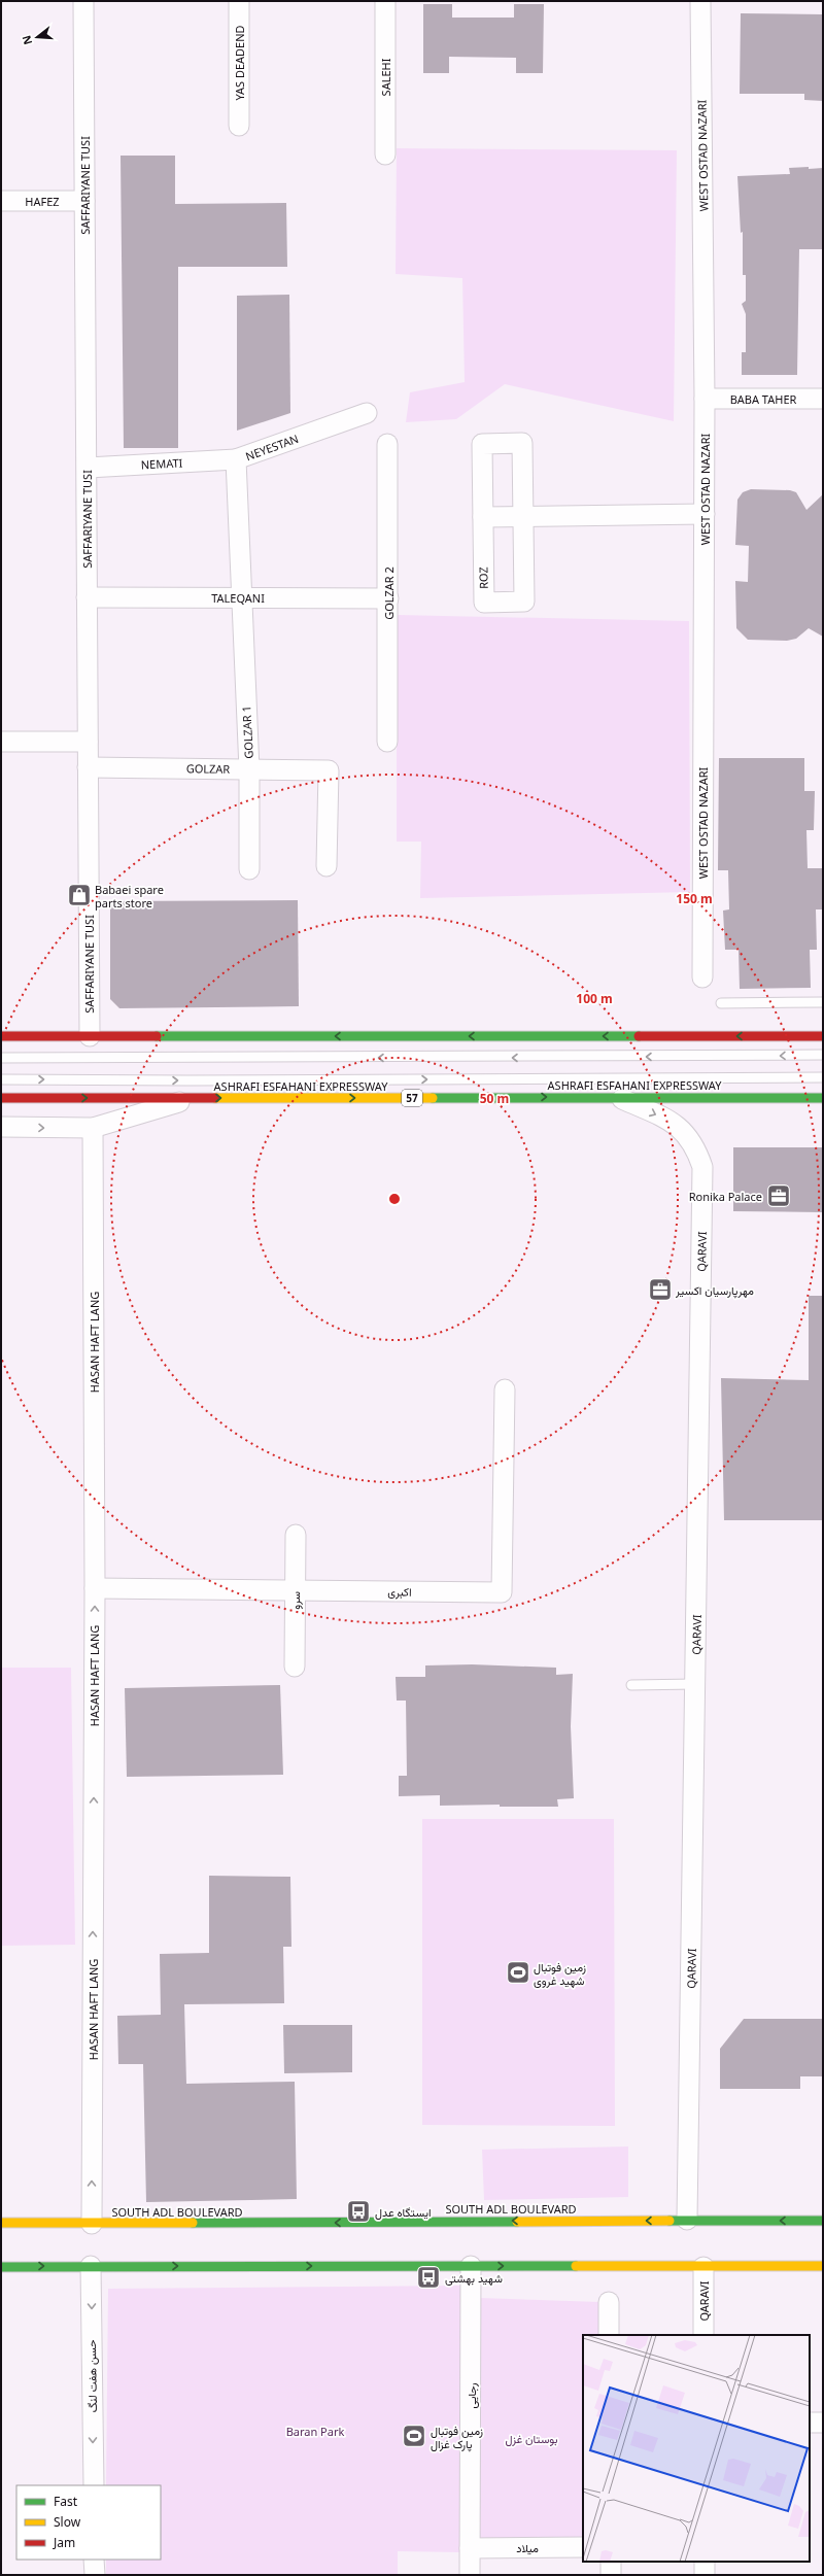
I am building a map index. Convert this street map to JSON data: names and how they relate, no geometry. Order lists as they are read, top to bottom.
{
  "streets": {
    "main road": ["ASHRAFI ESFAHANI EXPRESSWAY", "57", "SOUTH ADL BOULEVARD"],
    "street": [
      "YAS DEADEND",
      "SALEHI",
      "WEST OSTAD NAZARI",
      "SAFFARIYANE TUSI",
      "HAFEZ",
      "BABA TAHER",
      "NEYESTAN",
      "NEMATI",
      "ROZ",
      "GOLZAR 2",
      "TALEQANI",
      "GOLZAR 1",
      "GOLZAR",
      "QARAVI",
      "HASAN HAFT LANG",
      "اکبری",
      "سرو",
      "حسن هفت لنگ",
      "رجایی",
      "میلاد"
    ]
  },
  "crossings": [
    ["WEST OSTAD NAZARI", "BABA TAHER"],
    ["SAFFARIYANE TUSI", "HAFEZ"],
    ["SAFFARIYANE TUSI", "NEMATI"],
    ["SAFFARIYANE TUSI", "TALEQANI"],
    ["SAFFARIYANE TUSI", "GOLZAR"],
    ["NEYESTAN", "NEMATI"],
    ["NEYESTAN", "TALEQANI"],
    ["NEYESTAN", "GOLZAR 1"],
    ["GOLZAR 2", "TALEQANI"],
    ["TALEQANI", "GOLZAR 1"],
    ["GOLZAR 1", "GOLZAR"],
    ["ASHRAFI ESFAHANI EXPRESSWAY", "QARAVI"],
    ["QARAVI", "SOUTH ADL BOULEVARD"],
    ["HASAN HAFT LANG", "اکبری"],
    ["HASAN HAFT LANG", "SOUTH ADL BOULEVARD"],
    ["اکبری", "سرو"],
    ["رجایی", "میلاد"]
  ],
  "one_way": ["QARAVI", "HASAN HAFT LANG", "حسن هفت لنگ"],
  "parks": ["Baran Park", "بوستان غزل"],
  "places": {
    "shop": ["Babaei spare parts store"],
    "office": ["Ronika Palace", "مهرپارسیان اکسیر"],
    "sports": ["زمین فوتبال شهید غروی", "زمین فوتبال پارک غزال"],
    "bus stop": ["ایستگاه عدل", "شهید بهشتی"]
  },
  "legend": ["Fast", "Slow", "Jam"],
  "north": "left",
  "rings": ["150 m", "100 m", "50 m"]
}
